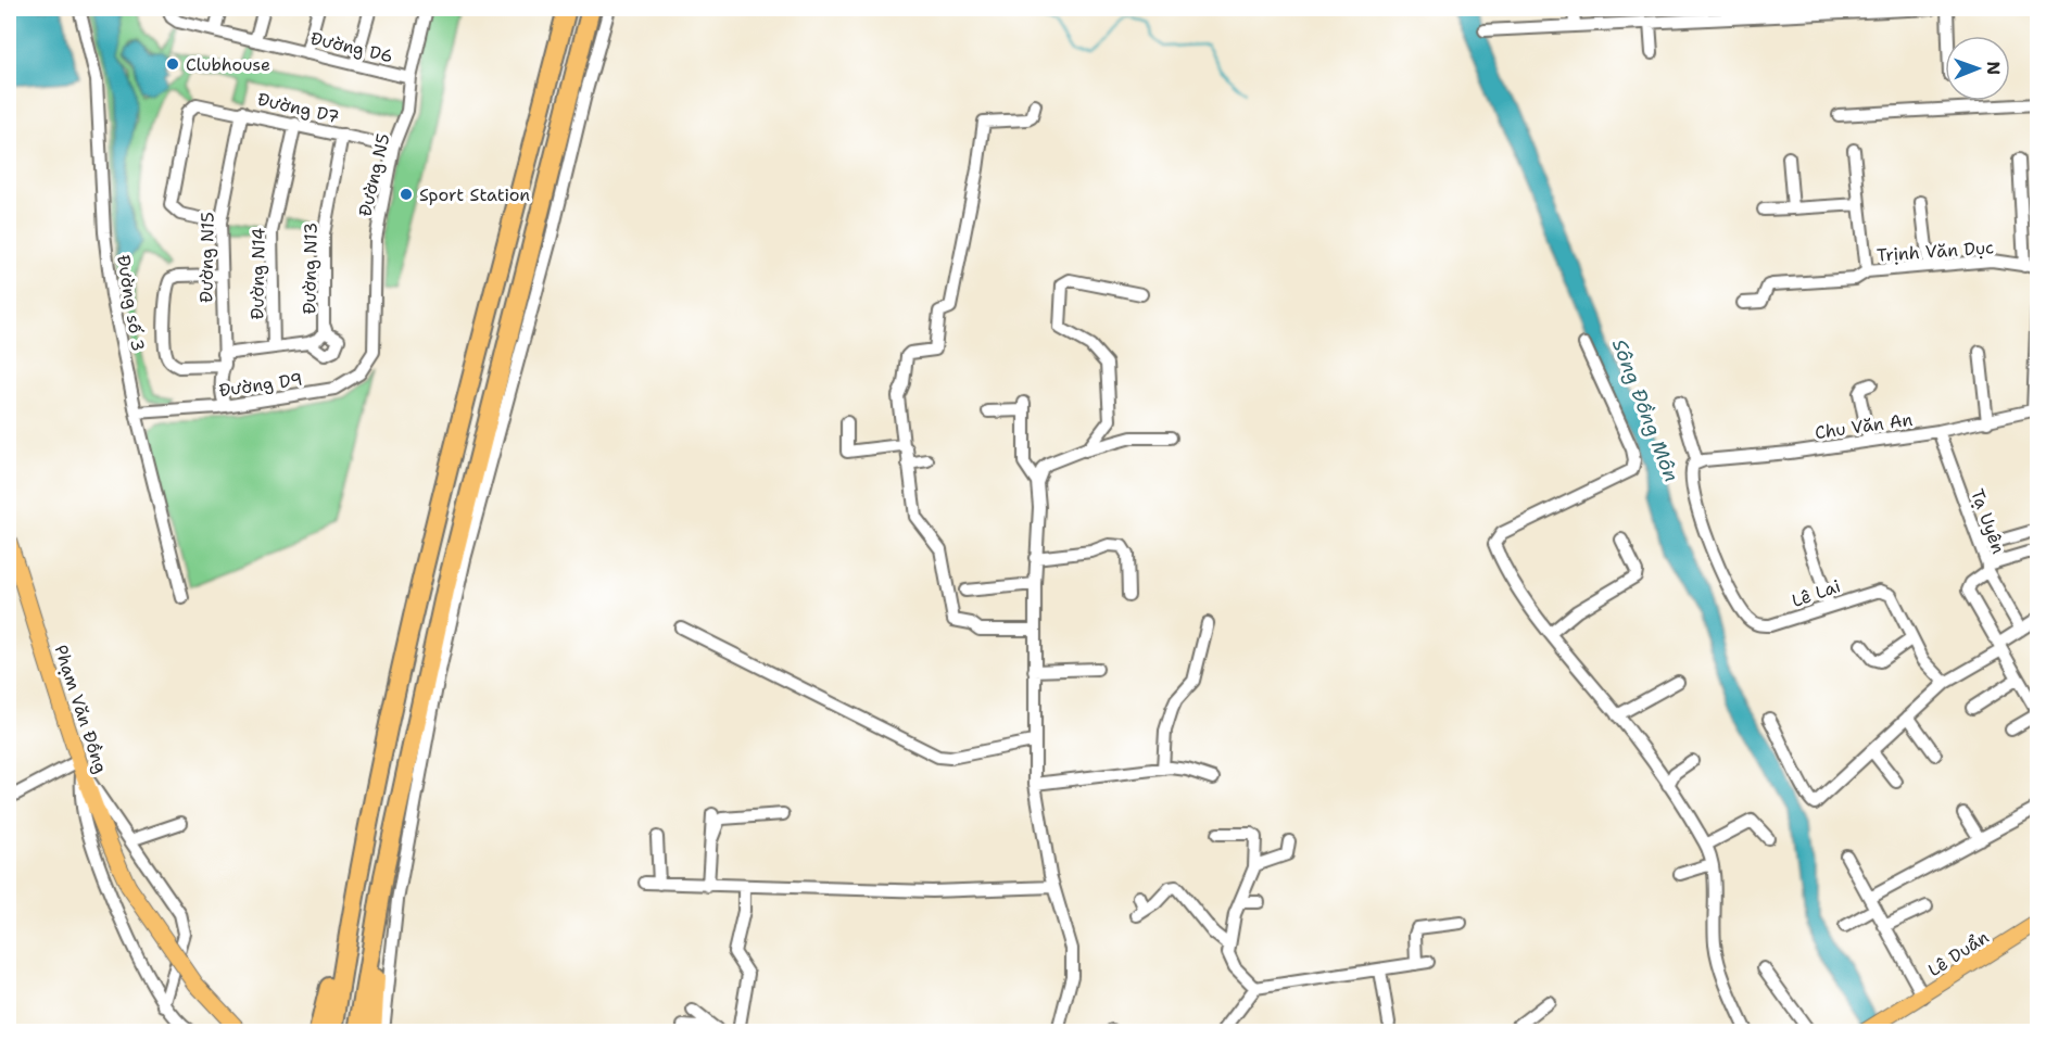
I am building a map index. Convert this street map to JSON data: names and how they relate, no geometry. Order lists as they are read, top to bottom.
{
  "streets": {
    "main road": ["Phạm Văn Đồng", "Lê Duẩn"],
    "street": [
      "Đường D6",
      "Đường D7",
      "Đường N5",
      "Trịnh Văn Dục",
      "Đường N15",
      "Đường N13",
      "Đường N14",
      "Đường số 3",
      "Đường D9",
      "Chu Văn An",
      "Tạ Uyên",
      "Lê Lai"
    ]
  },
  "crossings": [
    ["Đường D6", "Đường N5"],
    ["Đường D7", "Đường N5"],
    ["Đường D7", "Đường N15"],
    ["Đường D7", "Đường N13"],
    ["Đường D7", "Đường N14"],
    ["Đường N5", "Đường D9"],
    ["Đường N15", "Đường D9"],
    ["Đường số 3", "Đường D9"],
    ["Chu Văn An", "Tạ Uyên"],
    ["Chu Văn An", "Lê Lai"]
  ],
  "water": ["Sông Đồng Môn"],
  "places": ["Clubhouse", "Sport Station"],
  "north": "right"
}
